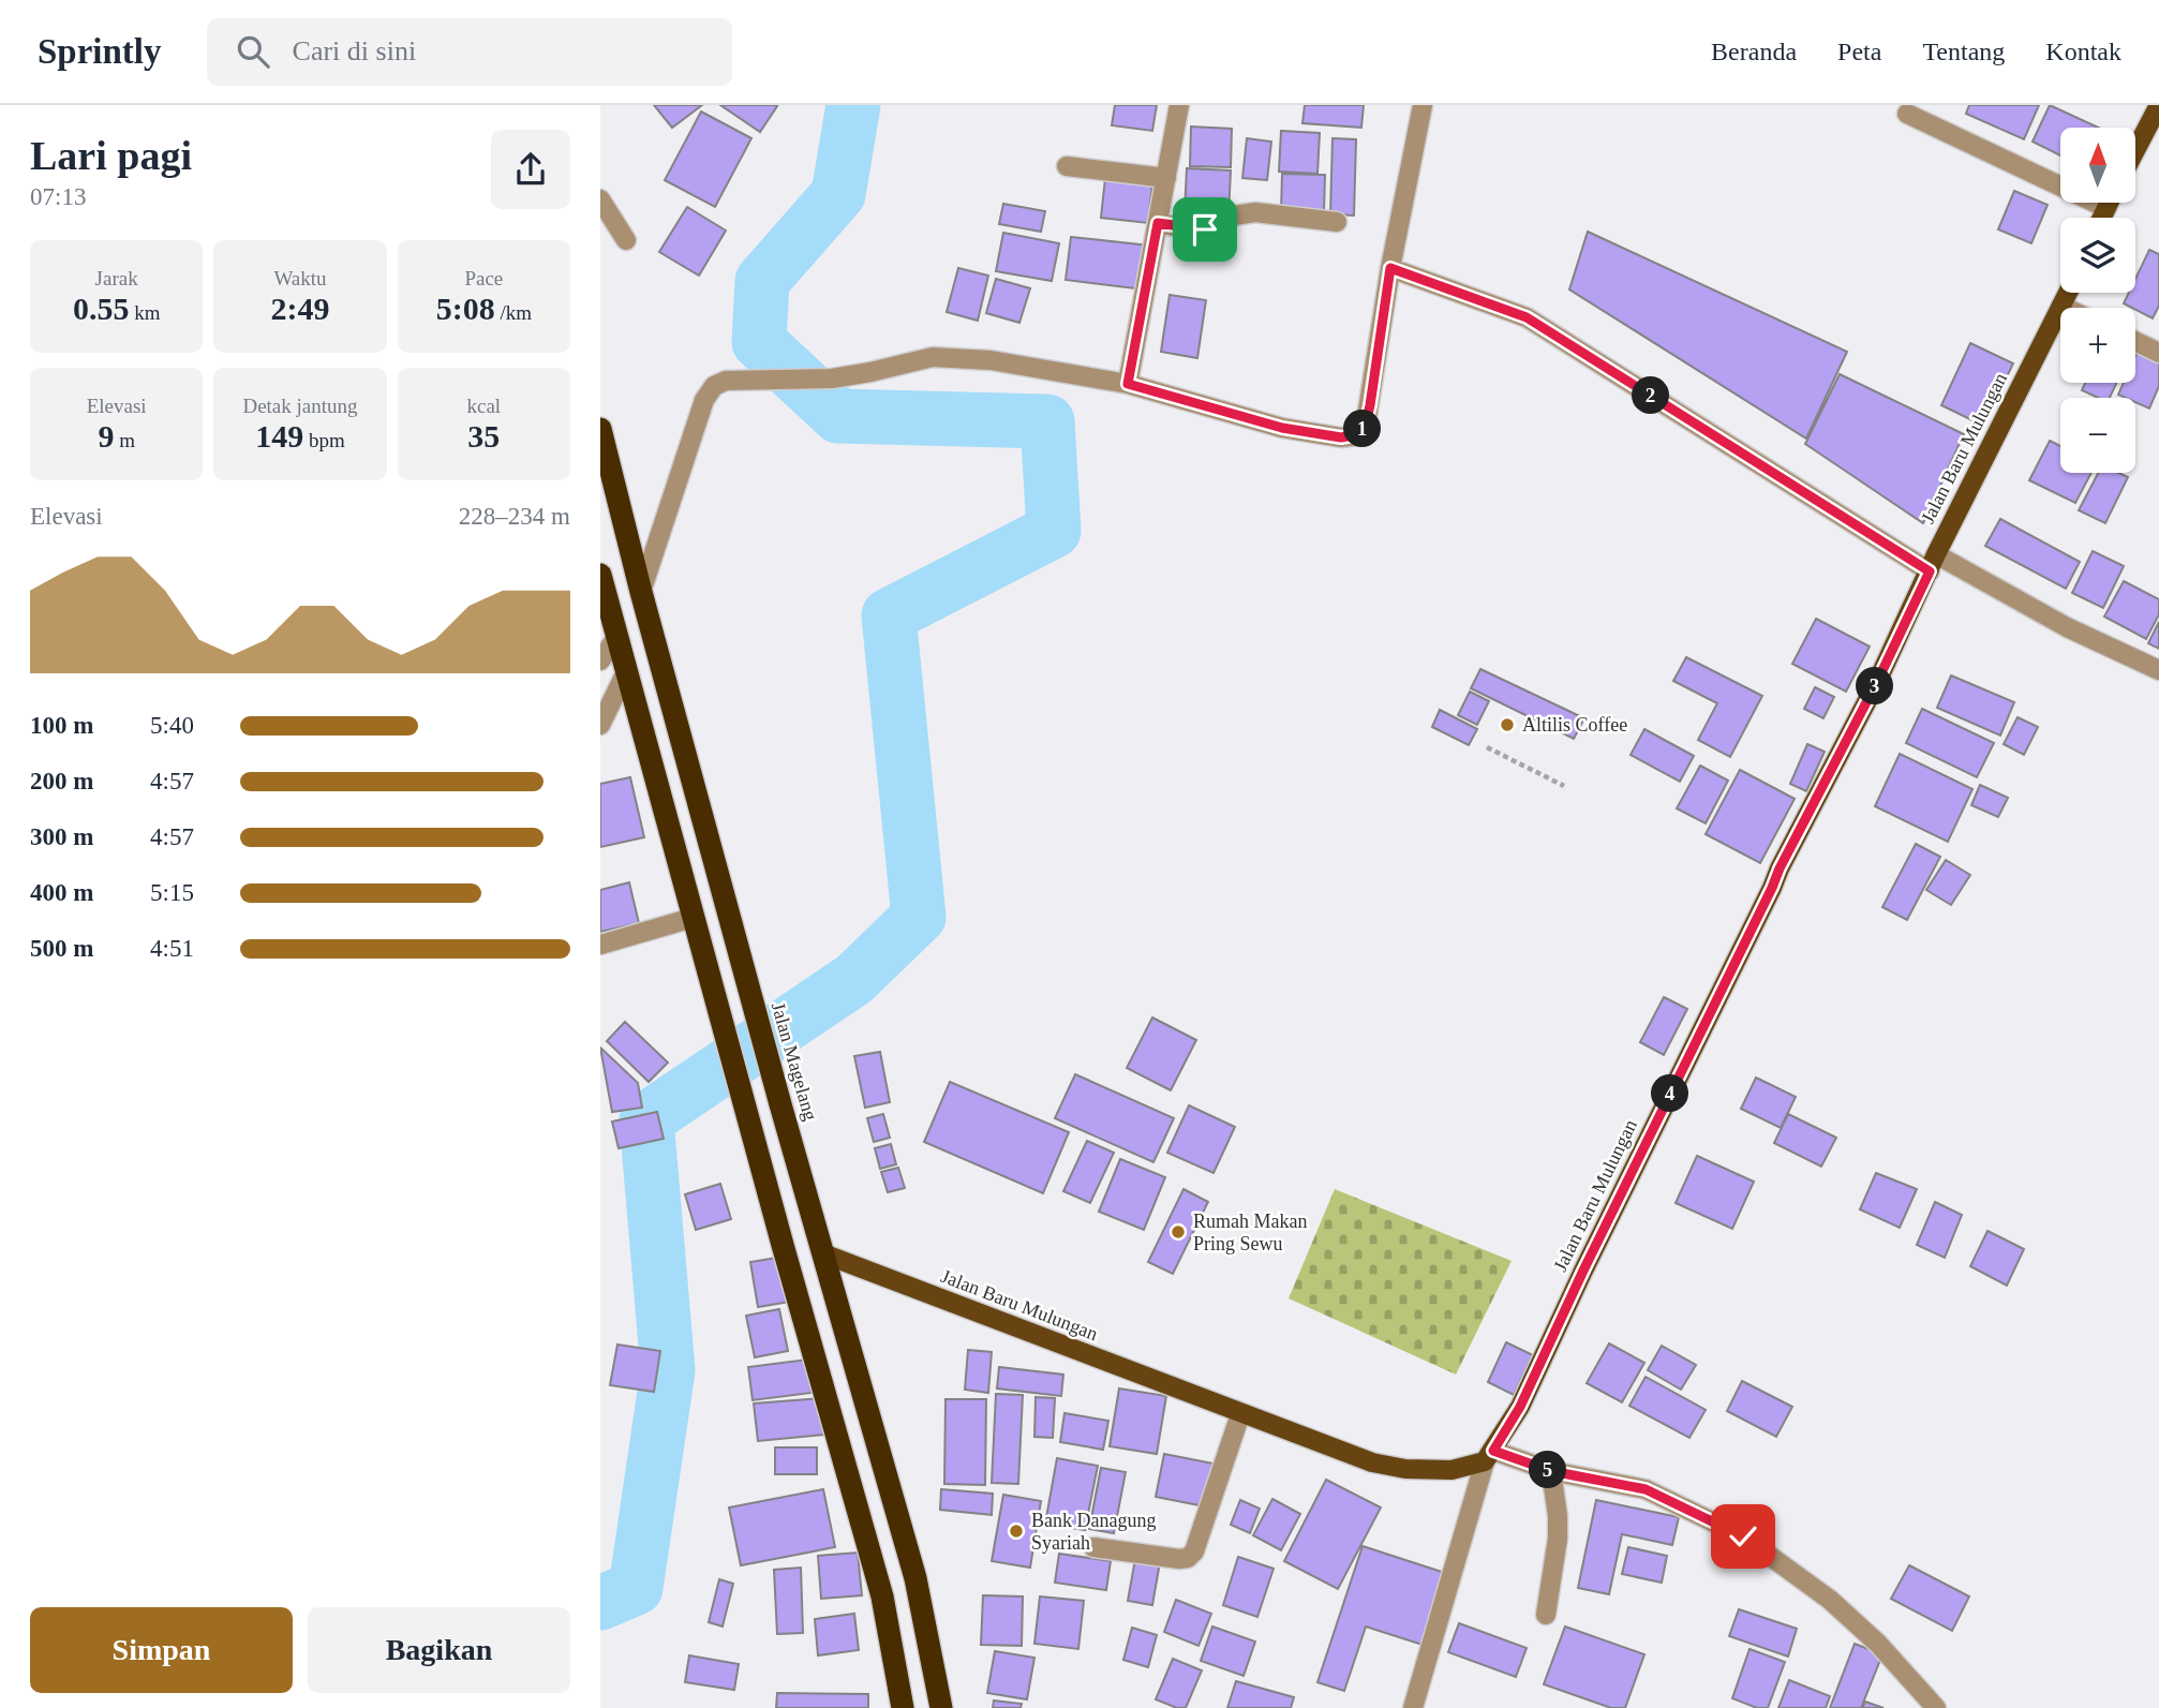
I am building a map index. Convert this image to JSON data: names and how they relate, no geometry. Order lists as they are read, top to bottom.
{
  "streets": {
    "highway": ["Jalan Magelang"],
    "main road": ["Jalan Baru Mulungan"]
  },
  "crossings": [
    ["Jalan Baru Mulungan", "Jalan Magelang"]
  ],
  "places": ["Altilis Coffee", "Rumah Makan Pring Sewu", "Bank Danagung Syariah"],
  "north": "top",
  "page": {
    "header": "Sprintly",
    "search": "Cari di sini",
    "nav": [
      "Beranda",
      "Peta",
      "Tentang",
      "Kontak"
    ],
    "heading": ["Lari pagi", "07:13"],
    "map_buttons": ["+", "−"],
    "stats": [
      ["Jarak", "0.55 km"],
      ["Waktu", "2:49"],
      ["Pace", "5:08 /km"],
      ["Elevasi", "9 m"],
      ["Detak jantung", "149 bpm"],
      ["kcal", "35"]
    ],
    "pins": [
      "2",
      "1",
      "3",
      "4",
      "5"
    ],
    "chart": ["Elevasi", "228–234 m"],
    "list": [
      {
        "name": "100 m",
        "note": "5:40"
      },
      {
        "name": "200 m",
        "note": "4:57"
      },
      {
        "name": "300 m",
        "note": "4:57"
      },
      {
        "name": "400 m",
        "note": "5:15"
      },
      {
        "name": "500 m",
        "note": "4:51"
      }
    ],
    "buttons": ["Simpan", "Bagikan"]
  }
}
